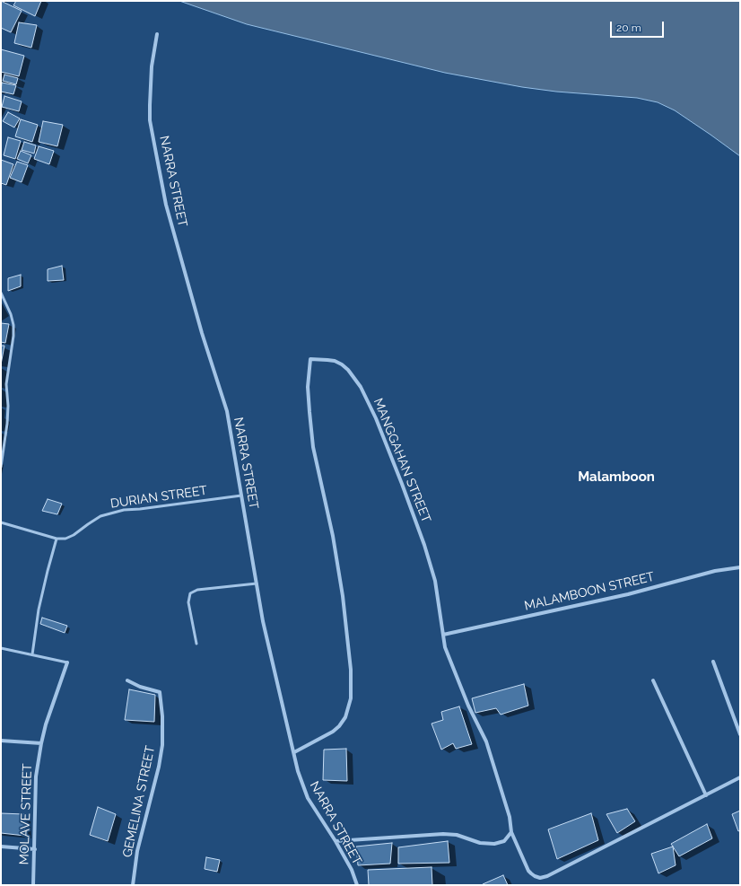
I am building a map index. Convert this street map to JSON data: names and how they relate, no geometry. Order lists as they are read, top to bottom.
{
  "streets": {
    "street": [
      "NARRA STREET",
      "MANGGAHAN STREET",
      "MALAMBOON STREET",
      "GEMELINA STREET",
      "MOLAVE STREET"
    ],
    "lane": ["DURIAN STREET"]
  },
  "crossings": [
    ["NARRA STREET", "MANGGAHAN STREET"],
    ["NARRA STREET", "DURIAN STREET"],
    ["MANGGAHAN STREET", "MALAMBOON STREET"]
  ],
  "districts": ["Malamboon"],
  "scale_bar": "20 m"
}
